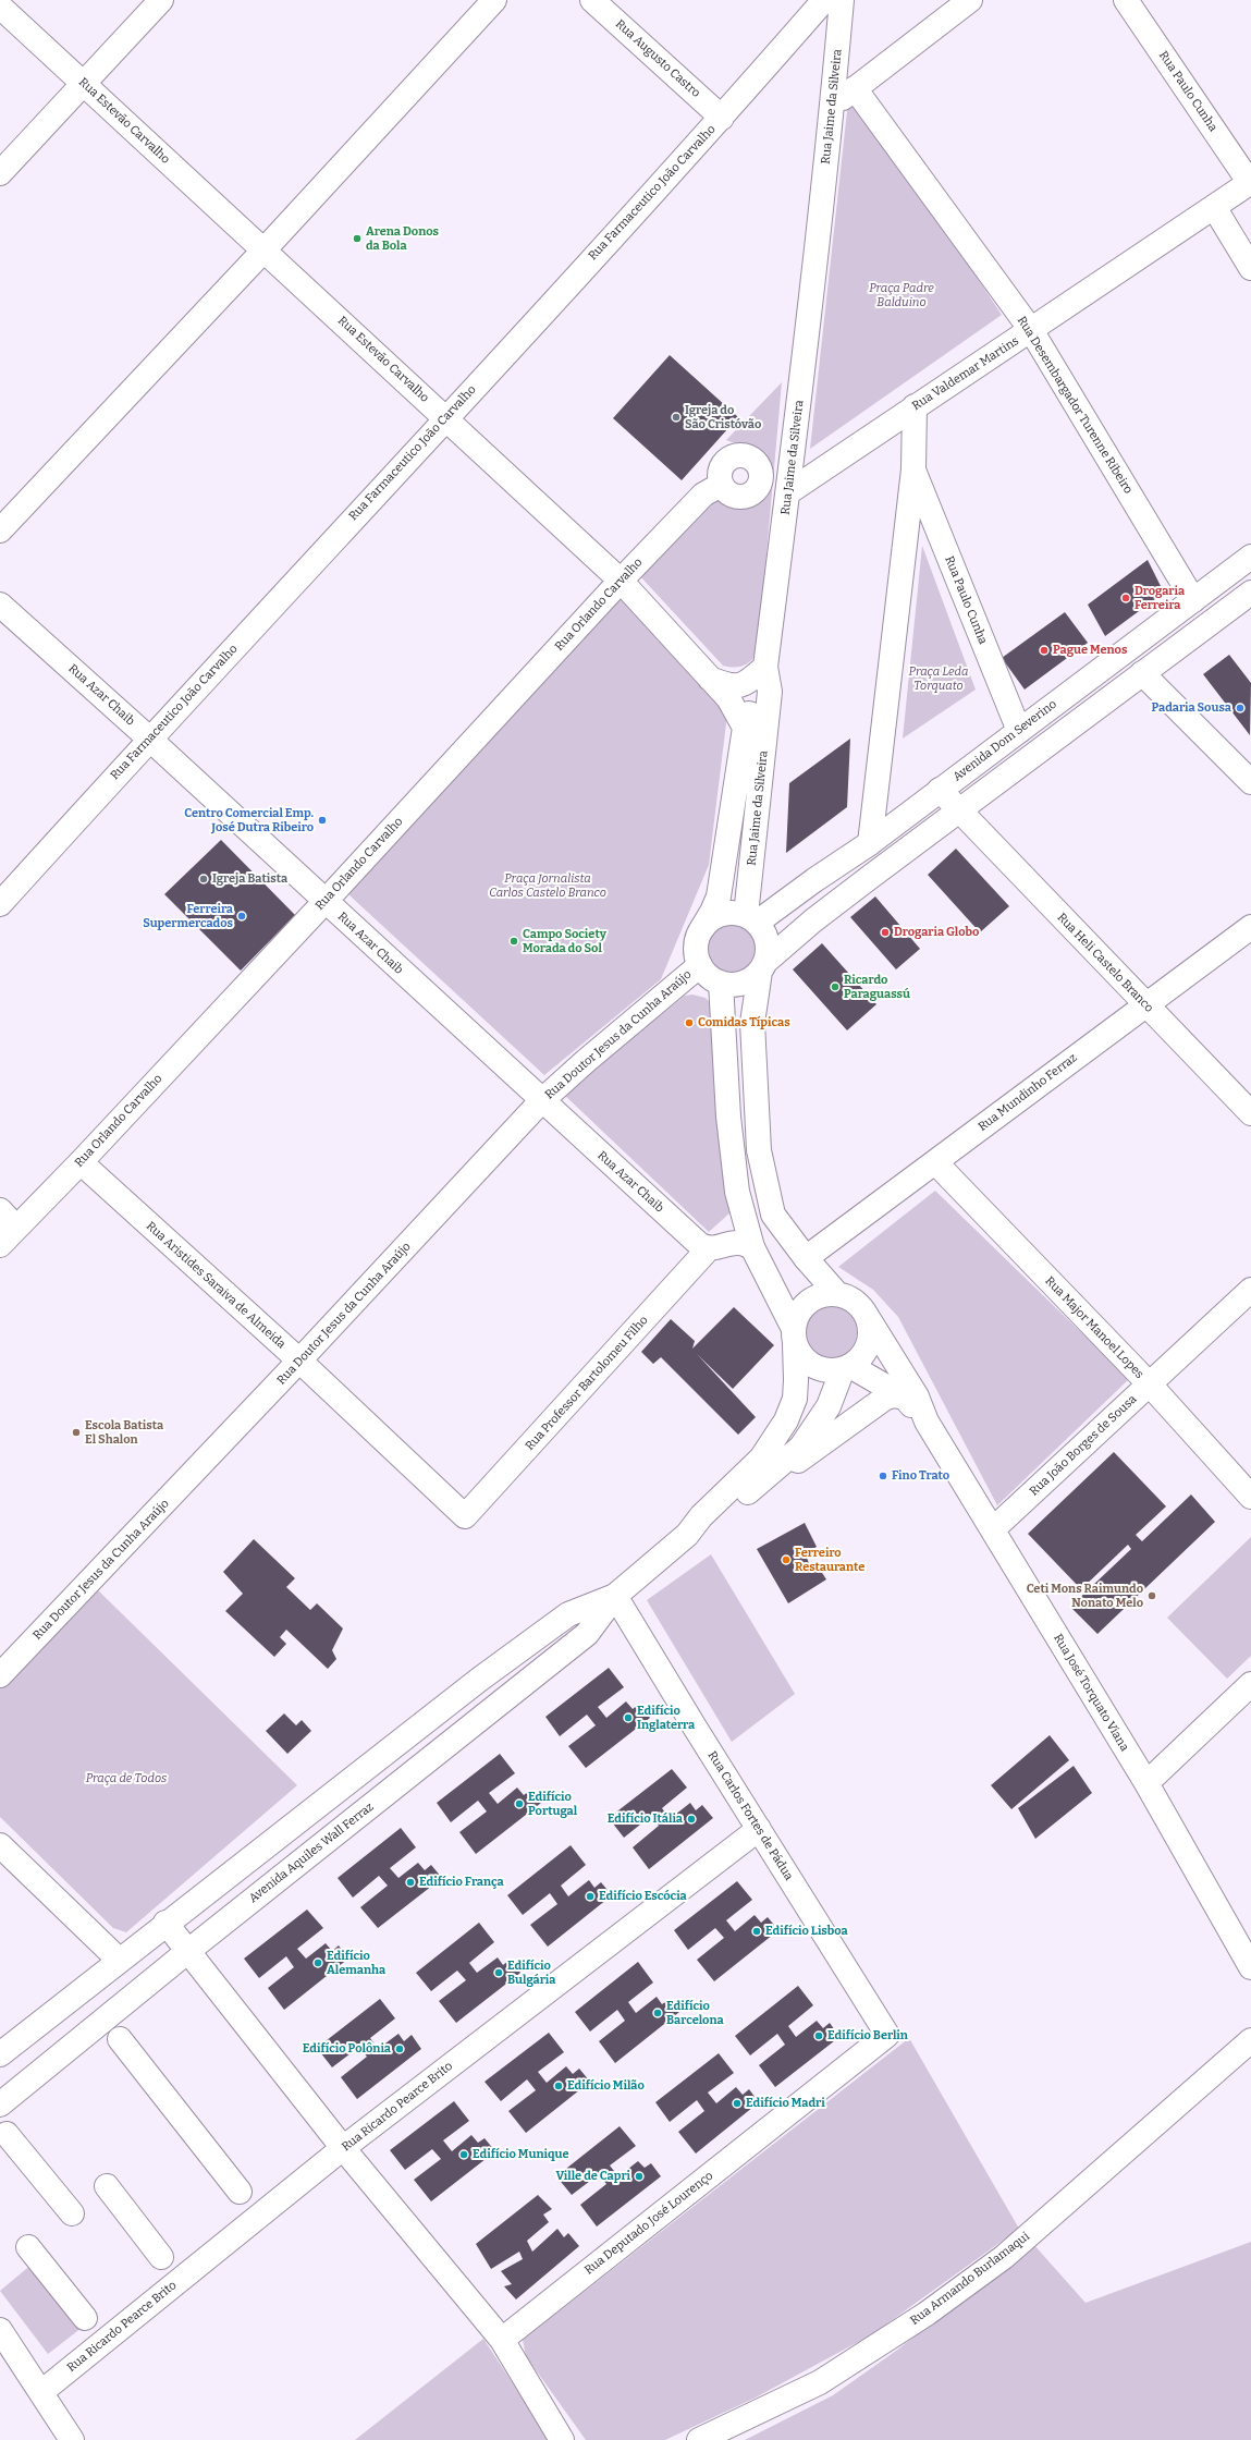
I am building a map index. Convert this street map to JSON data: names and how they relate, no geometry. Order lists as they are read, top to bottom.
{
  "streets": {
    "street": [
      "Rua Augusto Castro",
      "Rua Paulo Cunha",
      "Rua Jaime da Silveira",
      "Rua Estevão Carvalho",
      "Rua Farmaceutico João Carvalho",
      "Rua Valdemar Martins",
      "Rua Desembargador Turenne Ribeiro",
      "Rua Orlando Carvalho",
      "Rua Azar Chaib",
      "Avenida Dom Severino",
      "Rua Heli Castelo Branco",
      "Rua Doutor Jesus da Cunha Araújo",
      "Rua Mundinho Ferraz",
      "Rua Aristides Saraiva de Almeida",
      "Rua Major Manoel Lopes",
      "Rua Professor Bartolomeu Filho",
      "Rua João Borges de Sousa",
      "Rua José Torquato Viana",
      "Rua Carlos Fortes de Pádua",
      "Avenida Aquiles Wall Ferraz",
      "Rua Ricardo Pearce Brito",
      "Rua Deputado José Lourenço",
      "Rua Armando Burlamaqui"
    ]
  },
  "crossings": [
    ["Rua Augusto Castro", "Rua Farmaceutico João Carvalho"],
    ["Rua Paulo Cunha", "Rua Valdemar Martins"],
    ["Rua Paulo Cunha", "Avenida Dom Severino"],
    ["Rua Jaime da Silveira", "Rua Estevão Carvalho"],
    ["Rua Jaime da Silveira", "Rua Valdemar Martins"],
    ["Rua Jaime da Silveira", "Avenida Dom Severino"],
    ["Rua Jaime da Silveira", "Rua Doutor Jesus da Cunha Araújo"],
    ["Rua Estevão Carvalho", "Rua Farmaceutico João Carvalho"],
    ["Rua Estevão Carvalho", "Rua Orlando Carvalho"],
    ["Rua Farmaceutico João Carvalho", "Rua Azar Chaib"],
    ["Rua Valdemar Martins", "Rua Desembargador Turenne Ribeiro"],
    ["Rua Desembargador Turenne Ribeiro", "Avenida Dom Severino"],
    ["Rua Orlando Carvalho", "Rua Azar Chaib"],
    ["Rua Orlando Carvalho", "Rua Aristides Saraiva de Almeida"],
    ["Rua Azar Chaib", "Rua Doutor Jesus da Cunha Araújo"],
    ["Rua Azar Chaib", "Rua Professor Bartolomeu Filho"],
    ["Avenida Dom Severino", "Rua Heli Castelo Branco"],
    ["Avenida Dom Severino", "Rua Doutor Jesus da Cunha Araújo"],
    ["Rua Heli Castelo Branco", "Rua Mundinho Ferraz"],
    ["Rua Doutor Jesus da Cunha Araújo", "Rua Aristides Saraiva de Almeida"],
    ["Rua Mundinho Ferraz", "Rua Major Manoel Lopes"],
    ["Rua Aristides Saraiva de Almeida", "Rua Professor Bartolomeu Filho"],
    ["Rua Major Manoel Lopes", "Rua João Borges de Sousa"],
    ["Rua João Borges de Sousa", "Rua José Torquato Viana"],
    ["Rua José Torquato Viana", "Avenida Aquiles Wall Ferraz"],
    ["Rua Carlos Fortes de Pádua", "Avenida Aquiles Wall Ferraz"],
    ["Rua Carlos Fortes de Pádua", "Rua Ricardo Pearce Brito"],
    ["Rua Carlos Fortes de Pádua", "Rua Deputado José Lourenço"]
  ],
  "parks": [
    "Praça Padre Balduino",
    "Praça Leda Torquato",
    "Praça Jornalista Carlos Castelo Branco",
    "Praça de Todos"
  ],
  "places": [
    "Arena Donos da Bola",
    "Igreja do São Cristóvão",
    "Drogaria Ferreira",
    "Pague Menos",
    "Padaria Sousa",
    "Centro Comercial Emp. José Dutra Ribeiro",
    "Igreja Batista",
    "Ferreira Supermercados",
    "Drogaria Globo",
    "Campo Society Morada do Sol",
    "Ricardo Paraguassú",
    "Comidas Típicas",
    "Escola Batista El Shalon",
    "Fino Trato",
    "Ferreiro Restaurante",
    "Ceti Mons Raimundo Nonato Melo",
    "Edifício Inglaterra",
    "Edifício Portugal",
    "Edifício Itália",
    "Edifício França",
    "Edifício Escócia",
    "Edifício Lisboa",
    "Edifício Alemanha",
    "Edifício Bulgária",
    "Edifício Barcelona",
    "Edifício Berlin",
    "Edifício Polônia",
    "Edifício Milão",
    "Edifício Madri",
    "Edifício Munique",
    "Ville de Capri"
  ]
}
